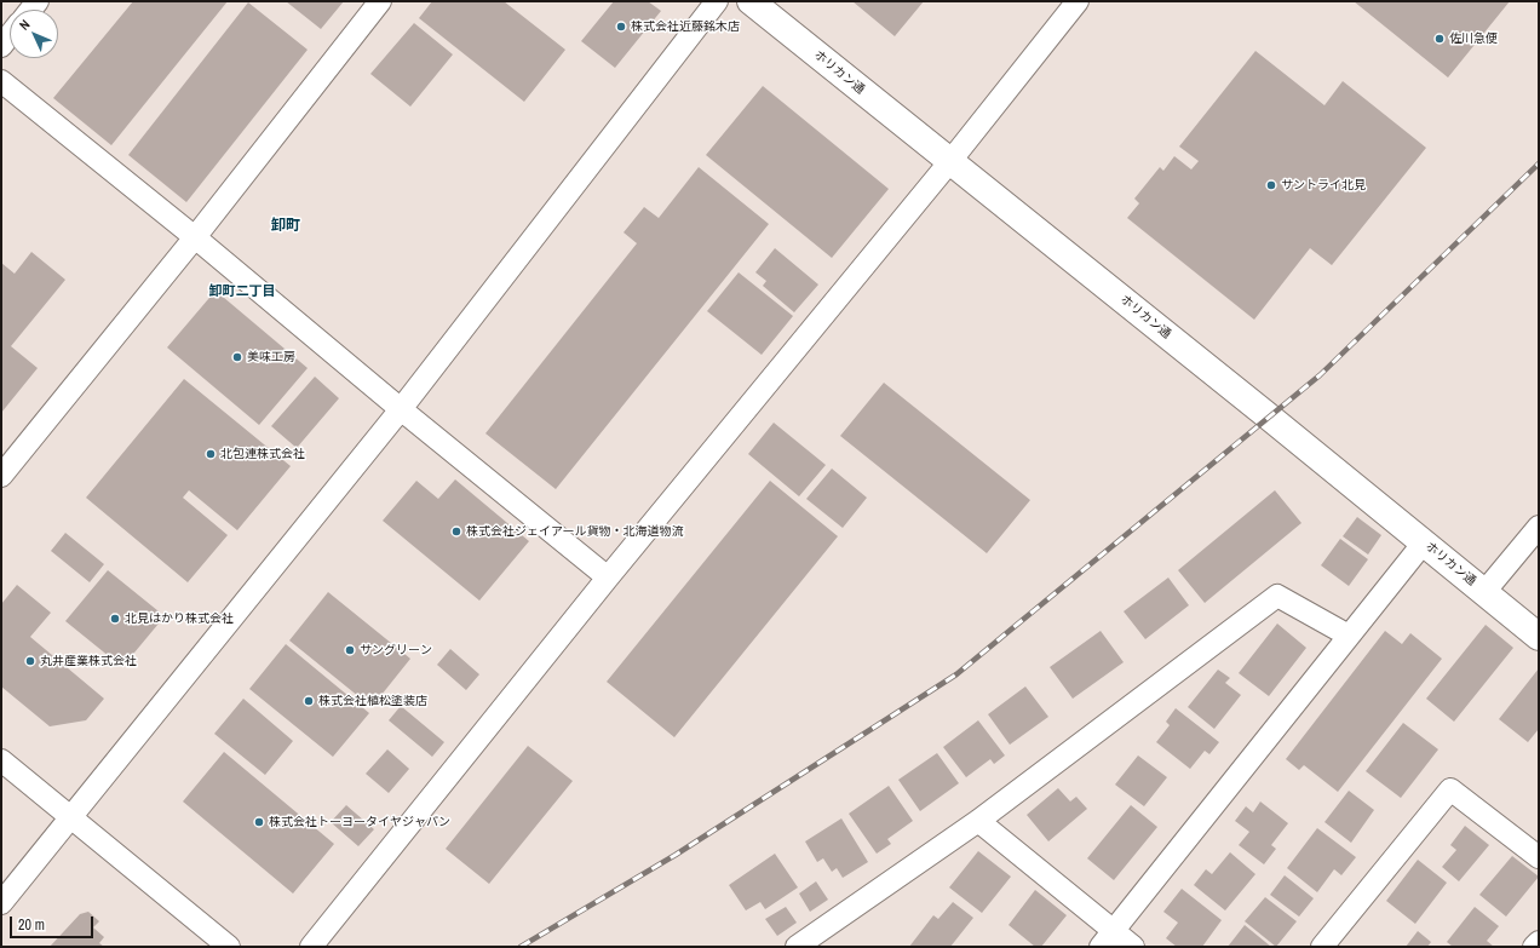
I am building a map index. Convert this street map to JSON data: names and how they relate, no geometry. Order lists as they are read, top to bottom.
{
  "streets": {
    "street": ["ホリカン通"]
  },
  "districts": ["卸町", "卸町二丁目"],
  "places": [
    "株式会社近藤銘木店",
    "佐川急便",
    "サントライ北見",
    "美味工房",
    "北包連株式会社",
    "株式会社ジェイアール貨物・北海道物流",
    "北見はかり株式会社",
    "サングリーン",
    "丸井産業株式会社",
    "株式会社植松塗装店",
    "株式会社トーヨータイヤジャパン"
  ],
  "scale_bar": "20 m",
  "north": "top left"
}
